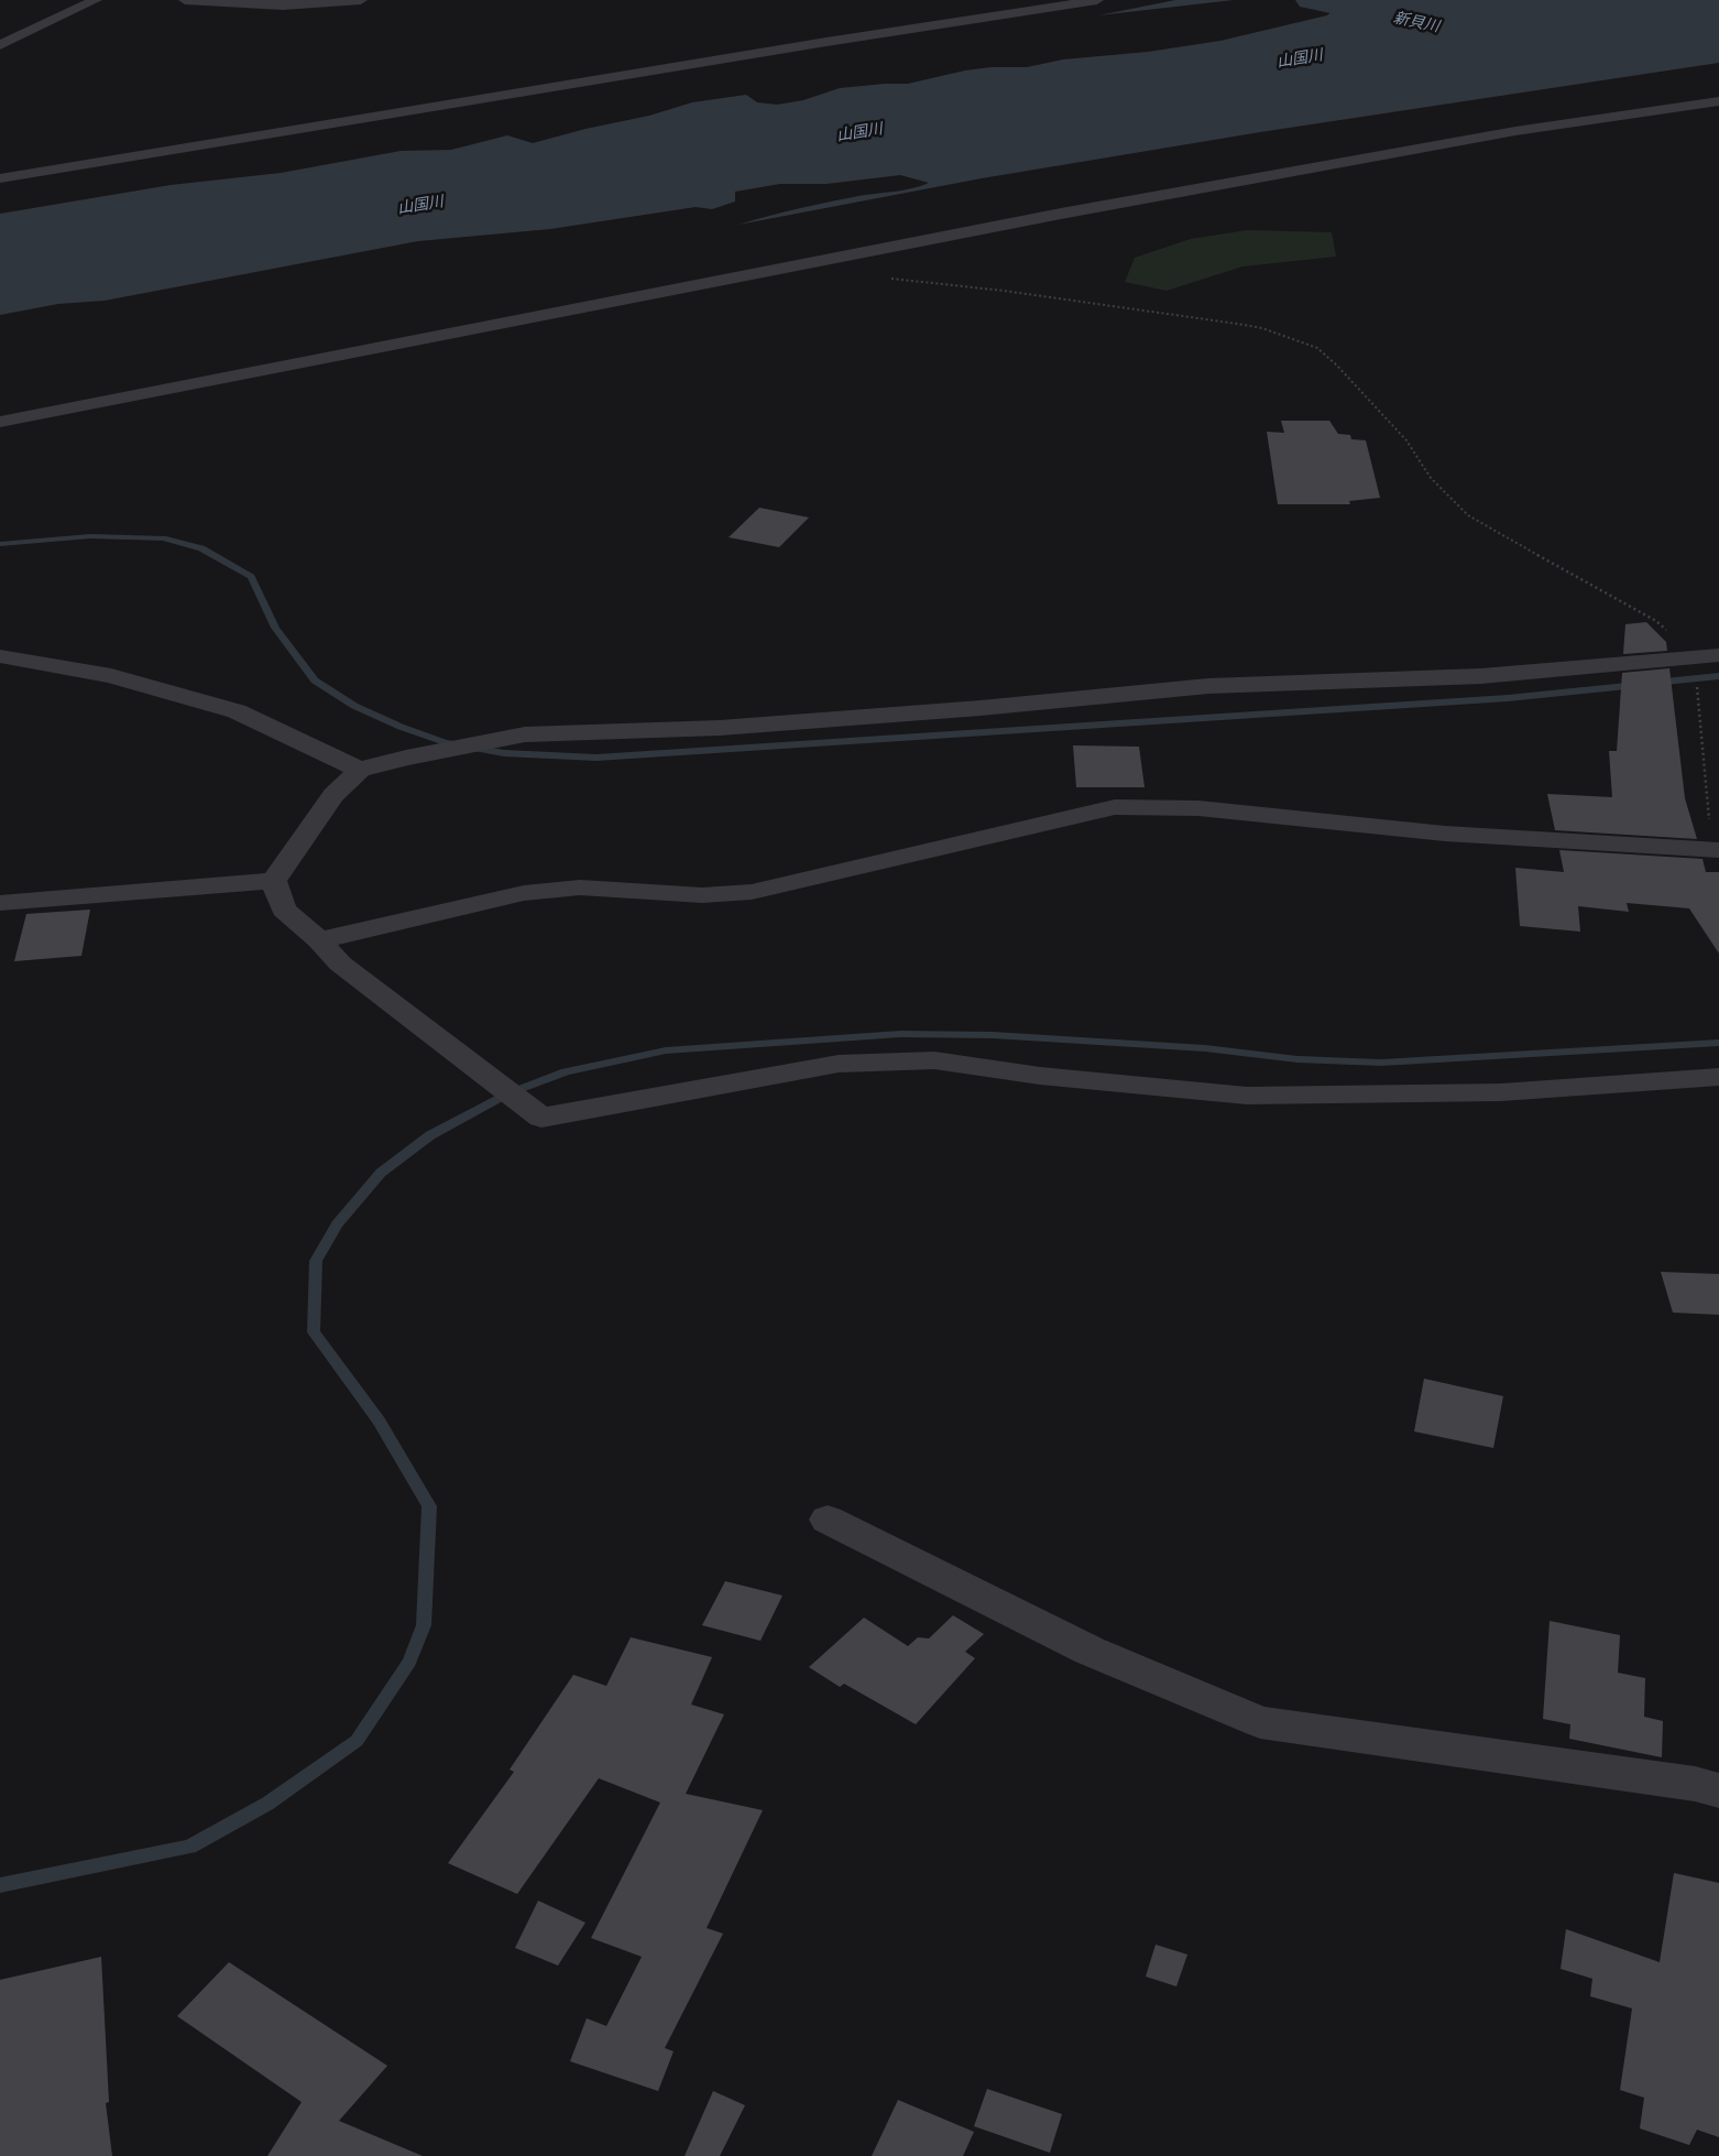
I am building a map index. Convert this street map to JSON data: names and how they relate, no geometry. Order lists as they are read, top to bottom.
{
  "water": ["新貝川", "山国川"]
}
